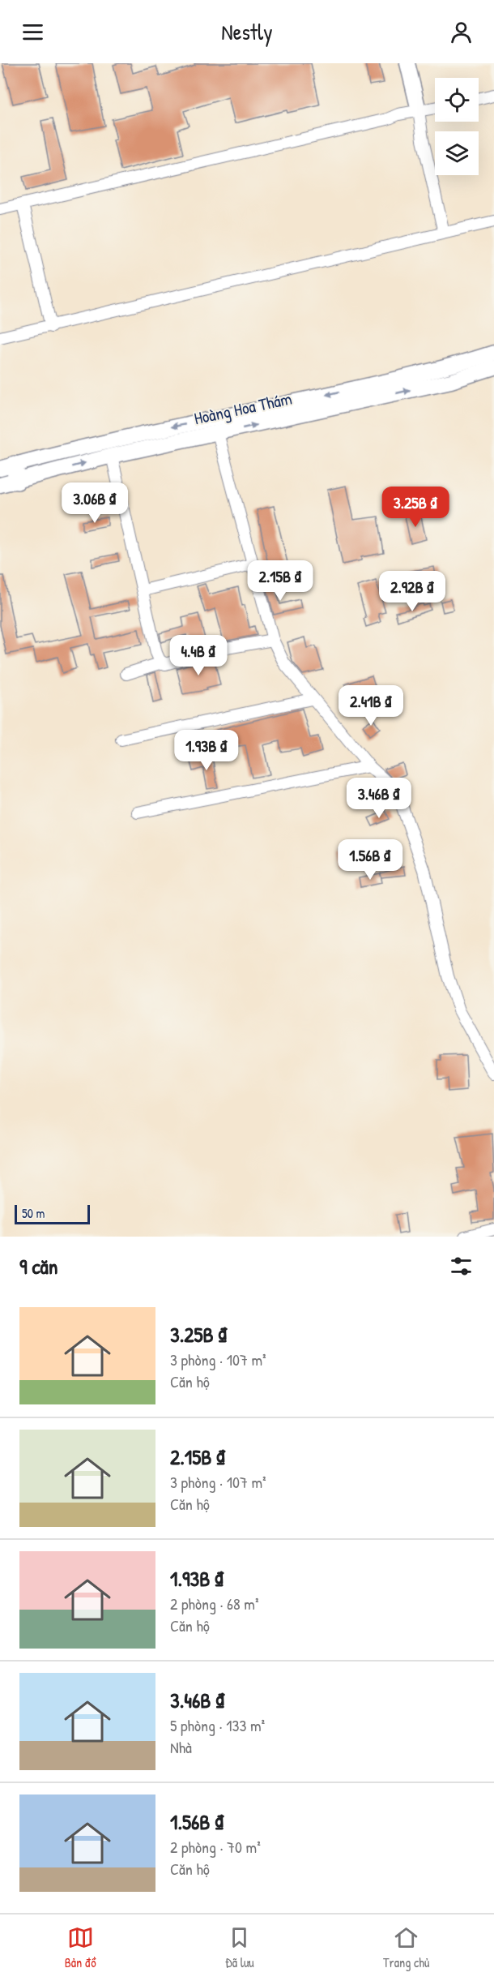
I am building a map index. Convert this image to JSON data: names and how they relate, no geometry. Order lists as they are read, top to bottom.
{
  "streets": {
    "main road": ["Hoàng Hoa Thám"]
  },
  "scale_bar": "50 m",
  "page": {
    "header": "Nestly",
    "price": [
      "3.06B ₫",
      "3.25B ₫",
      "2.15B ₫",
      "2.92B ₫",
      "4.4B ₫",
      "2.41B ₫",
      "1.93B ₫",
      "3.46B ₫",
      "1.56B ₫"
    ],
    "scale": "50 m",
    "heading": "9 căn",
    "list": [
      {
        "name": "3.25B ₫",
        "note": "3 phòng · 107 m² · Căn hộ"
      },
      {
        "name": "2.15B ₫",
        "note": "3 phòng · 107 m² · Căn hộ"
      },
      {
        "name": "1.93B ₫",
        "note": "2 phòng · 68 m² · Căn hộ"
      },
      {
        "name": "3.46B ₫",
        "note": "5 phòng · 133 m² · Nhà"
      },
      {
        "name": "1.56B ₫",
        "note": "2 phòng · 70 m² · Căn hộ"
      }
    ],
    "tabs": ["Bản đồ", "Đã lưu", "Trang chủ"]
  }
}
